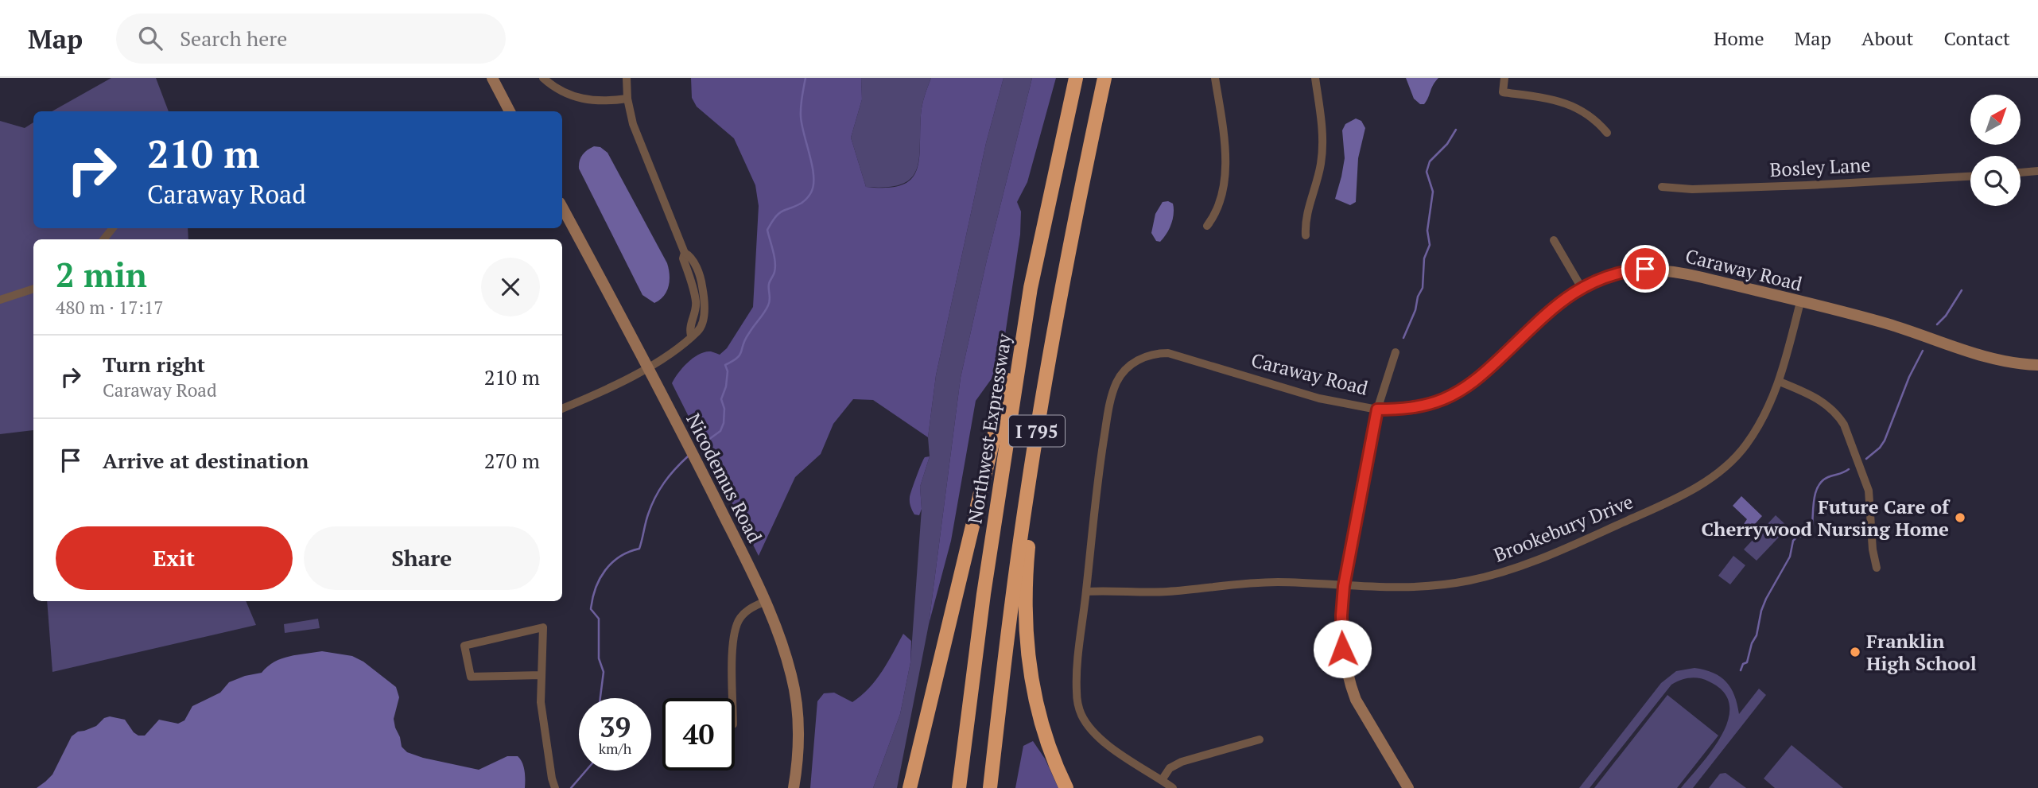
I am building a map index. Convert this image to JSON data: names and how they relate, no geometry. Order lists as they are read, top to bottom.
{
  "streets": {
    "highway": ["Northwest Expressway", "I 795"],
    "street": [
      "Bosley Lane",
      "Caraway Road",
      "Nicodemus Road",
      "Brookebury Drive"
    ]
  },
  "crossings": [
    ["Caraway Road", "Brookebury Drive"]
  ],
  "places": ["Future Care of Cherrywood Nursing Home", "Franklin High School"],
  "north": "top right",
  "page": {
    "header": "Map",
    "search": "Search here",
    "nav": [
      "Home",
      "Map",
      "About",
      "Contact"
    ],
    "turn": ["210 m", "Caraway Road"],
    "heading": ["2 min", "480 m · 17:17"],
    "list": [
      {
        "name": "Turn right",
        "note": "Caraway Road",
        "value": "210 m"
      },
      {
        "name": "Arrive at destination",
        "value": "270 m"
      }
    ],
    "buttons": ["Exit", "Share"],
    "speed": "39 km/h",
    "limit": "40"
  }
}
